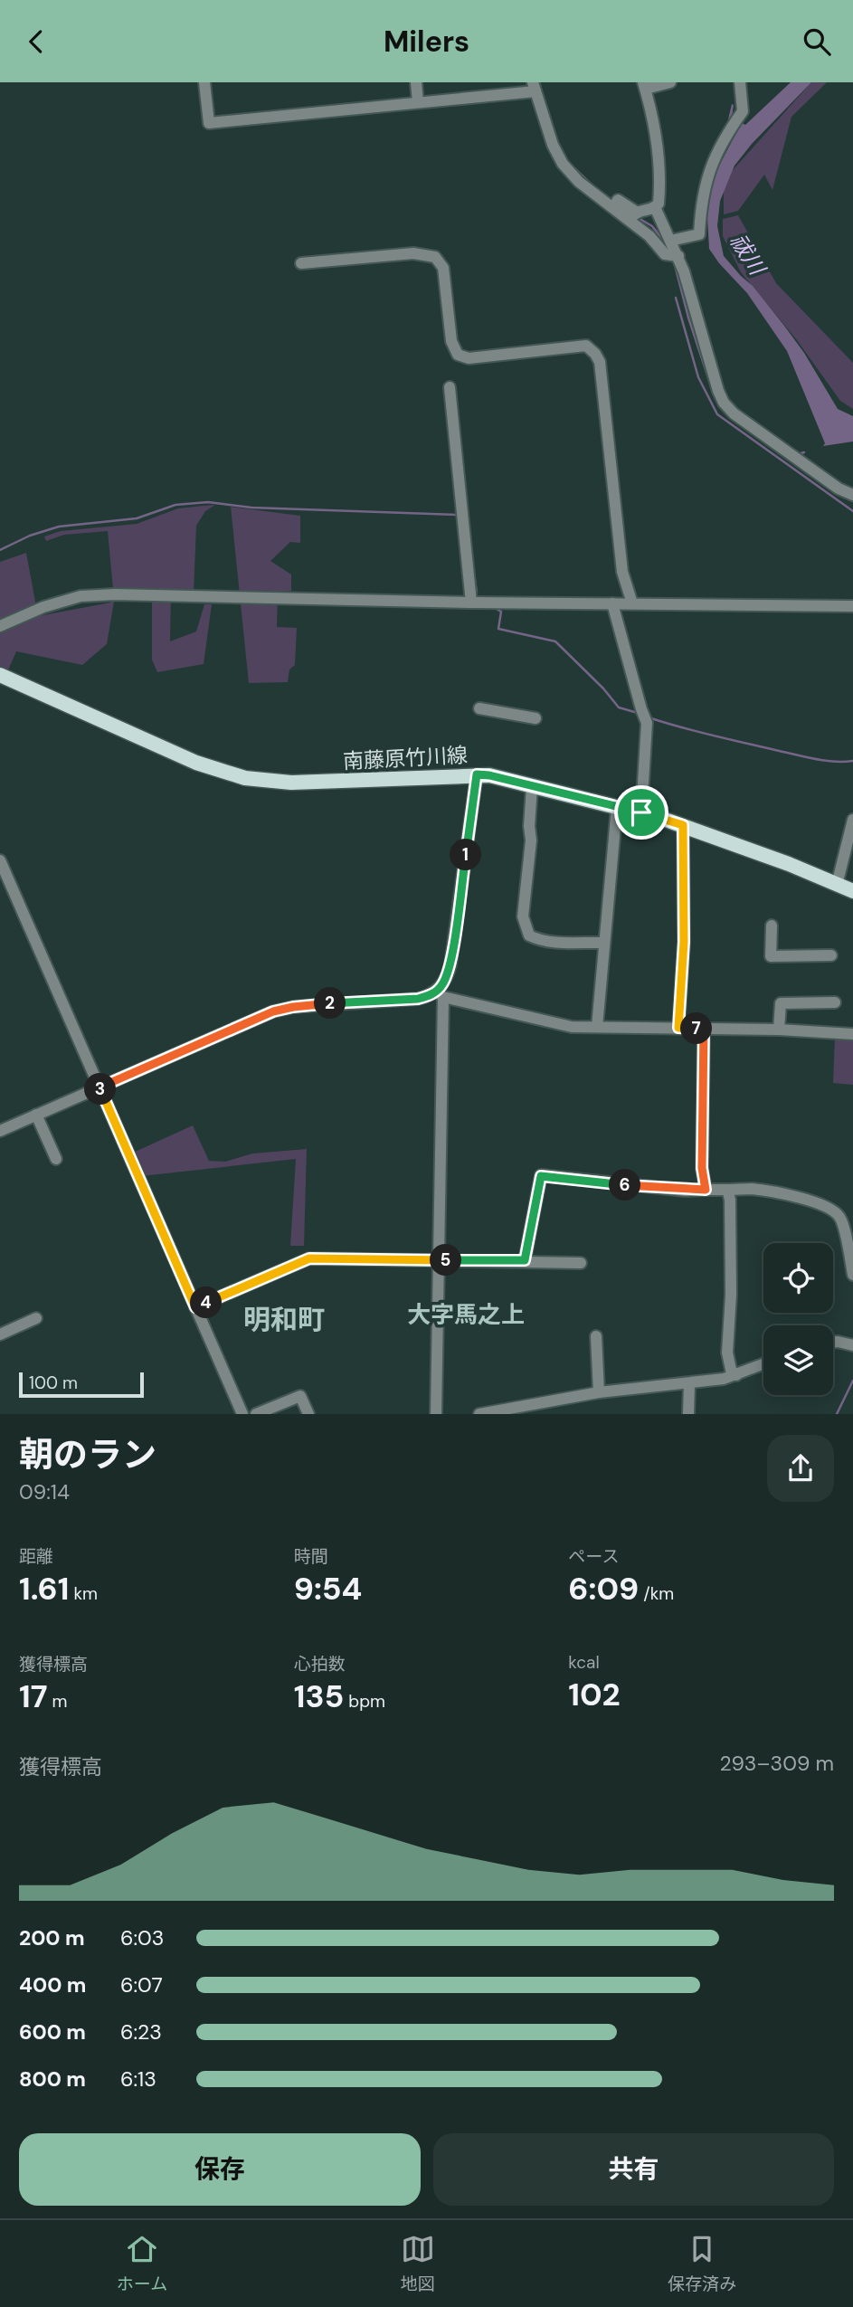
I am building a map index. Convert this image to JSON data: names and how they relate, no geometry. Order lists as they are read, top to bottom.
{
  "streets": {
    "main road": ["南藤原竹川線"]
  },
  "districts": ["大字馬之上", "明和町"],
  "water": ["祓川"],
  "scale_bar": "100 m",
  "page": {
    "header": "Milers",
    "pins": [
      "1",
      "2",
      "7",
      "3",
      "6",
      "5",
      "4"
    ],
    "scale": "100 m",
    "heading": ["朝のラン", "09:14"],
    "stats": [
      ["距離", "1.61 km"],
      ["時間", "9:54"],
      ["ペース", "6:09 /km"],
      ["獲得標高", "17 m"],
      ["心拍数", "135 bpm"],
      ["kcal", "102"]
    ],
    "chart": ["獲得標高", "293–309 m"],
    "list": [
      {
        "name": "200 m",
        "note": "6:03"
      },
      {
        "name": "400 m",
        "note": "6:07"
      },
      {
        "name": "600 m",
        "note": "6:23"
      },
      {
        "name": "800 m",
        "note": "6:13"
      }
    ],
    "buttons": ["保存", "共有"],
    "tabs": ["ホーム", "地図", "保存済み"]
  }
}
